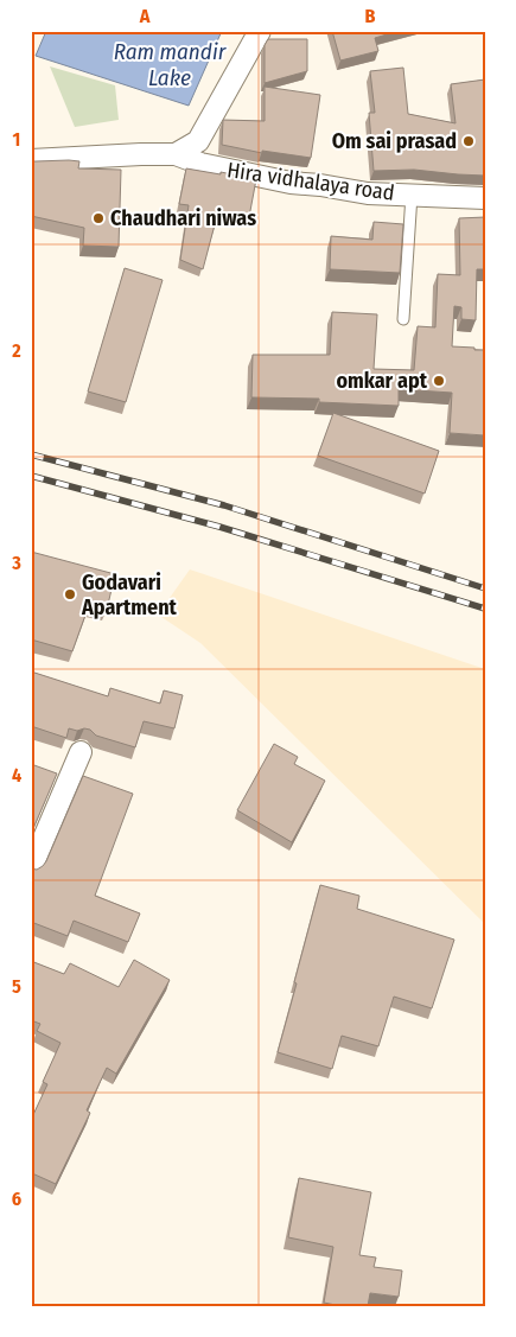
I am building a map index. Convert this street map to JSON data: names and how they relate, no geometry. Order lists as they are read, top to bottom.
{
  "streets": {
    "street": ["Hira vidhalaya road"]
  },
  "water": ["Ram mandir Lake"],
  "places": [
    "Om sai prasad",
    "Chaudhari niwas",
    "omkar apt",
    "Godavari Apartment"
  ],
  "grid": {
    "columns": ["A", "B"],
    "rows": [
      "1",
      "2",
      "3",
      "4",
      "5",
      "6"
    ]
  }
}
